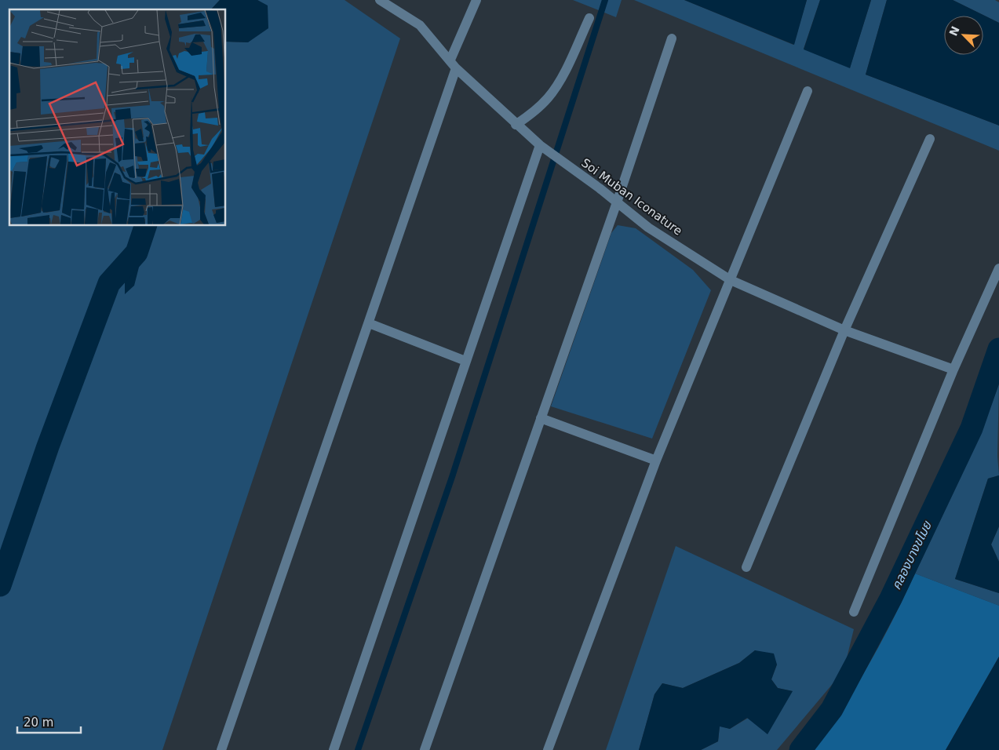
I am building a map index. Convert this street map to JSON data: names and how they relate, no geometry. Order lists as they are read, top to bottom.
{
  "streets": {
    "street": ["Soi Muban Iconature"]
  },
  "water": ["คลองบางขโมย"],
  "scale_bar": "20 m",
  "north": "top left"
}
